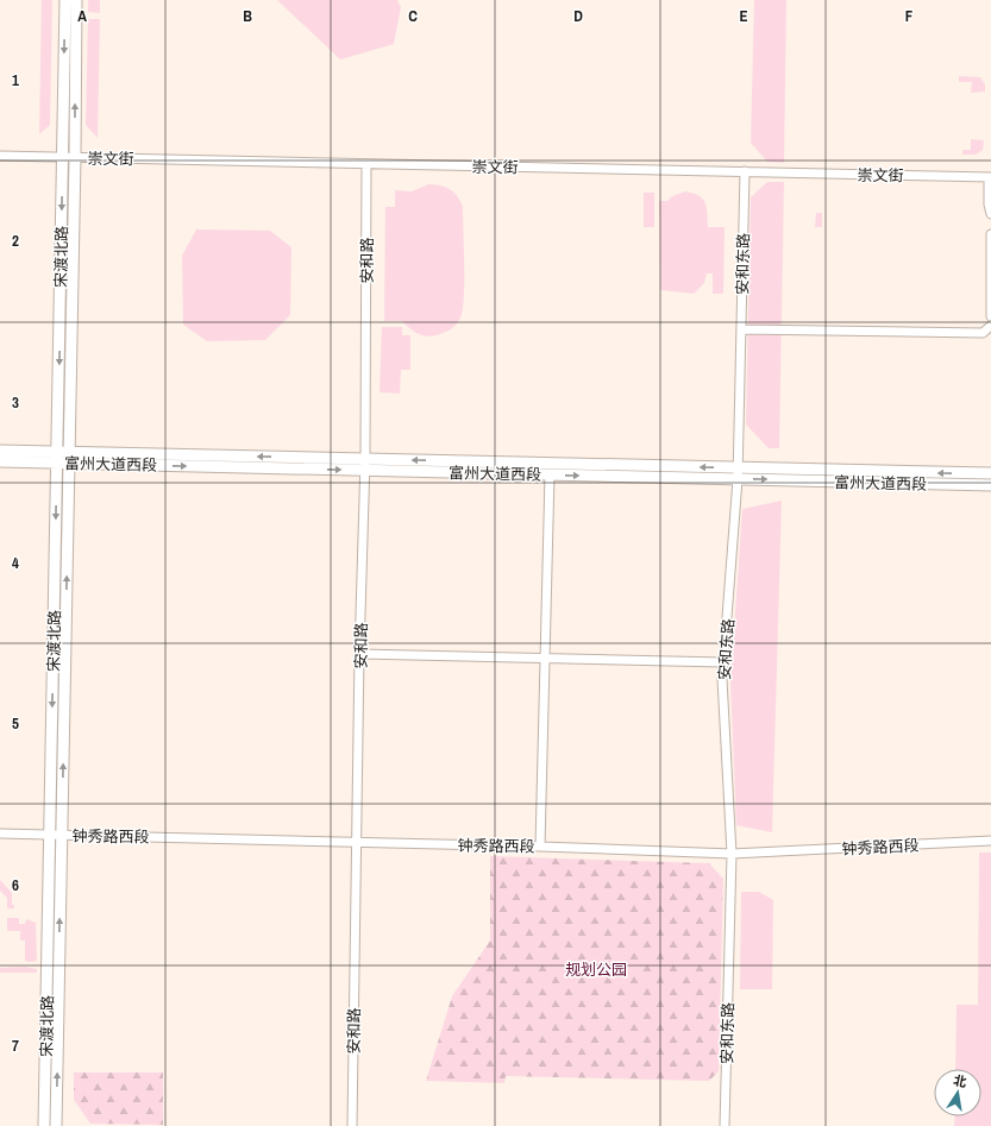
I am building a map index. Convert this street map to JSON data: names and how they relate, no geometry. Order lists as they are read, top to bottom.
{
  "streets": {
    "main road": ["宋渡北路", "富州大道西段"],
    "street": [
      "崇文街",
      "安和路",
      "安和东路",
      "钟秀路西段"
    ]
  },
  "crossings": [
    ["崇文街", "宋渡北路"],
    ["崇文街", "安和路"],
    ["崇文街", "安和东路"],
    ["宋渡北路", "富州大道西段"],
    ["宋渡北路", "钟秀路西段"],
    ["安和路", "富州大道西段"],
    ["安和路", "钟秀路西段"],
    ["安和东路", "富州大道西段"],
    ["安和东路", "钟秀路西段"]
  ],
  "parks": ["规划公园"],
  "north": "top",
  "grid": {
    "columns": [
      "A",
      "B",
      "C",
      "D",
      "E",
      "F"
    ],
    "rows": [
      "1",
      "2",
      "3",
      "4",
      "5",
      "6",
      "7"
    ]
  }
}
